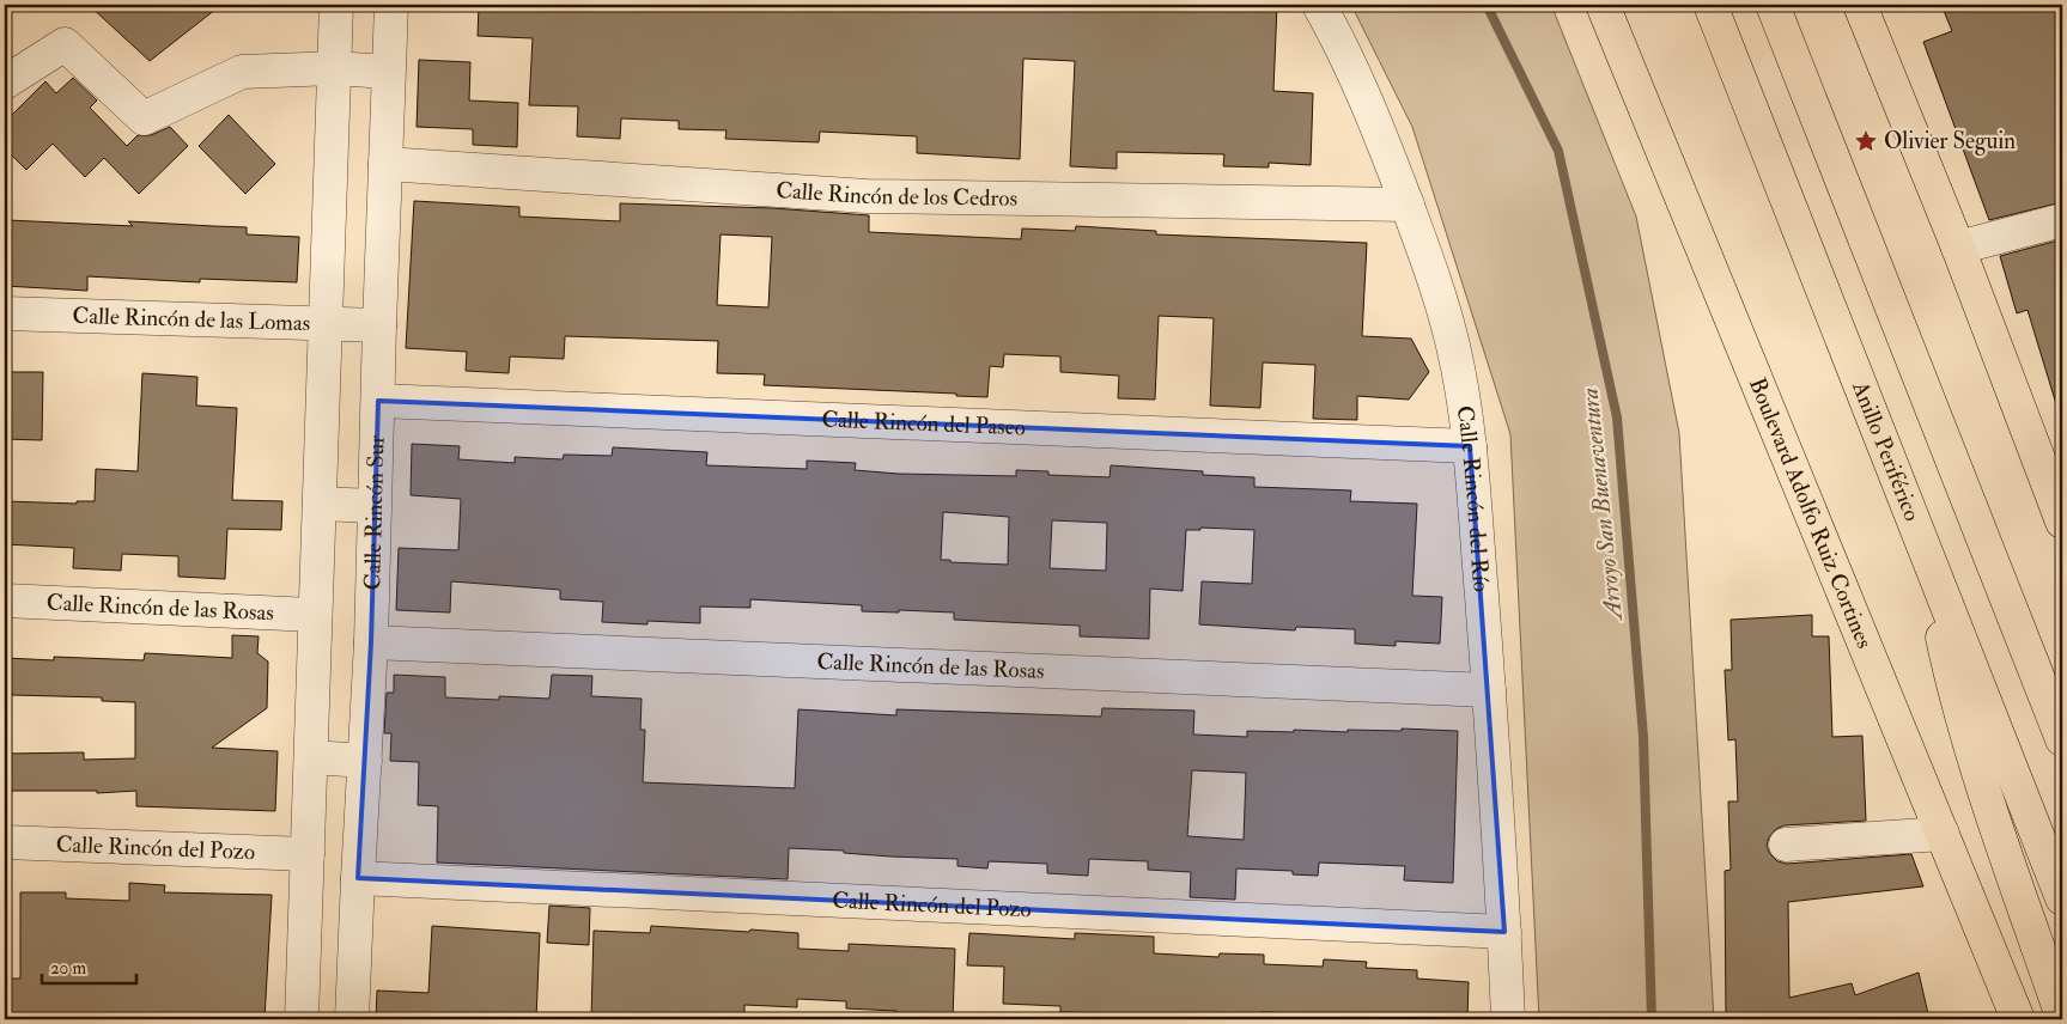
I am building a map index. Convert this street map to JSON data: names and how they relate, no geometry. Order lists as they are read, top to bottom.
{
  "streets": {
    "main road": ["Anillo Periférico", "Boulevard Adolfo Ruiz Cortines"],
    "street": [
      "Calle Rincón de los Cedros",
      "Calle Rincón de las Lomas",
      "Calle Rincón del Paseo",
      "Calle Rincón del Río",
      "Calle Rincón Sur",
      "Calle Rincón de las Rosas",
      "Calle Rincón del Pozo"
    ]
  },
  "crossings": [
    ["Calle Rincón de los Cedros", "Calle Rincón del Río"],
    ["Calle Rincón de los Cedros", "Calle Rincón Sur"],
    ["Calle Rincón de las Lomas", "Calle Rincón Sur"],
    ["Calle Rincón del Paseo", "Calle Rincón del Río"],
    ["Calle Rincón del Paseo", "Calle Rincón Sur"],
    ["Calle Rincón del Río", "Calle Rincón de las Rosas"],
    ["Calle Rincón del Río", "Calle Rincón del Pozo"],
    ["Calle Rincón Sur", "Calle Rincón de las Rosas"],
    ["Calle Rincón Sur", "Calle Rincón del Pozo"]
  ],
  "water": ["Arroyo San Buenaventura"],
  "places": {
    "place": ["Olivier Seguin"]
  },
  "scale_bar": "20 m"
}
